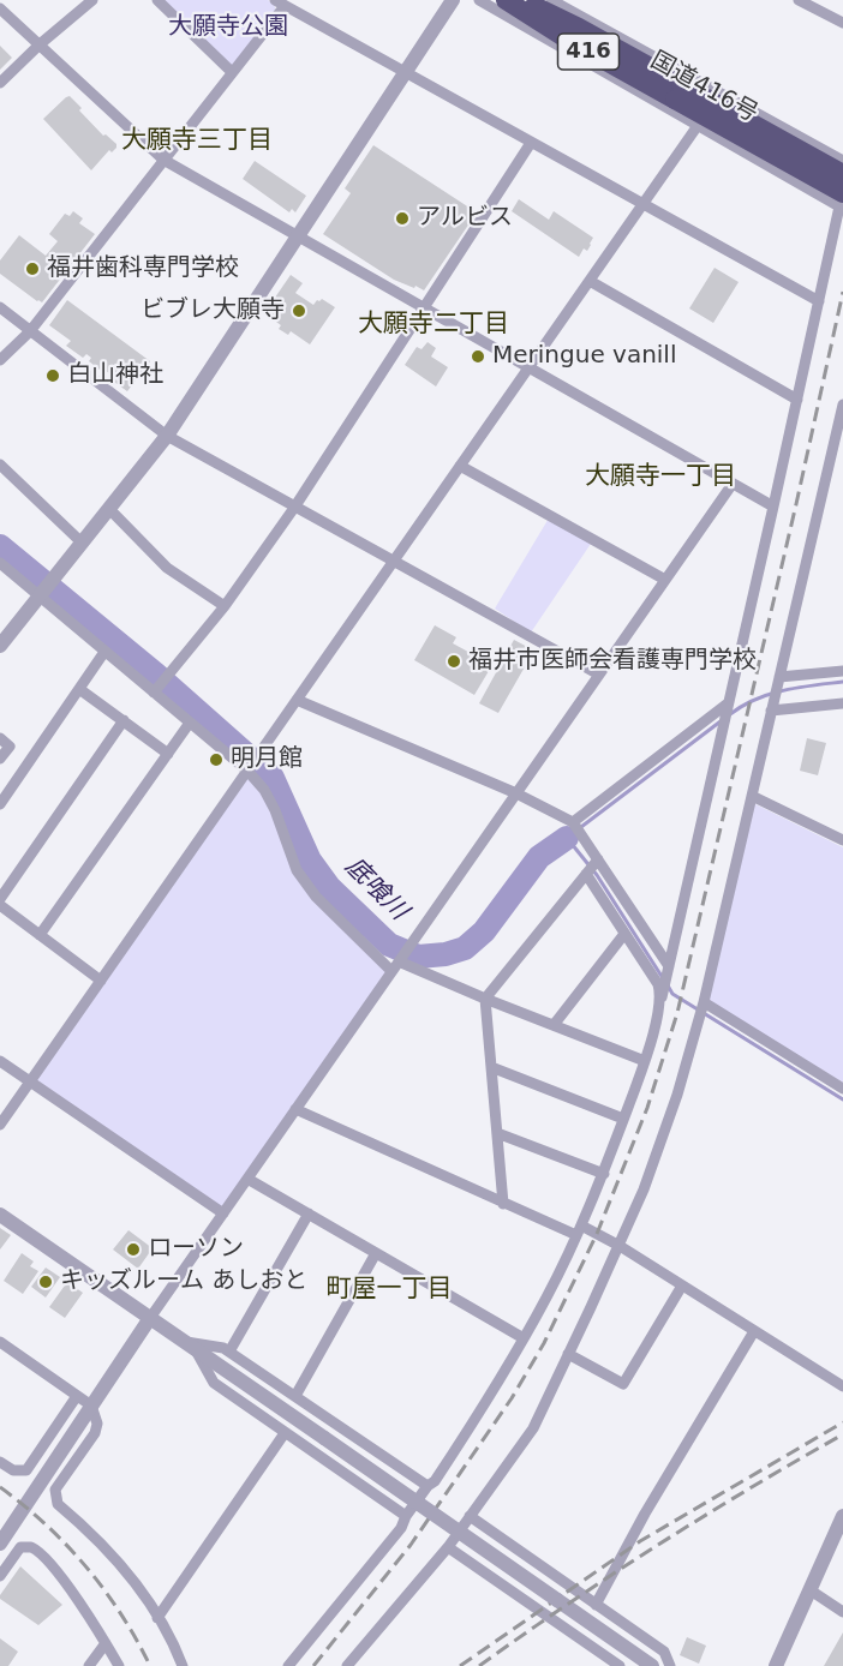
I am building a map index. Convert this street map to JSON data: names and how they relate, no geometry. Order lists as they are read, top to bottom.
{
  "streets": {
    "highway": ["416", "国道416号"]
  },
  "districts": [
    "大願寺三丁目",
    "大願寺二丁目",
    "大願寺一丁目",
    "町屋一丁目"
  ],
  "water": ["底喰川"],
  "parks": ["大願寺公園"],
  "places": [
    "アルビス",
    "福井歯科専門学校",
    "ビブレ大願寺",
    "Meringue vanill",
    "白山神社",
    "福井市医師会看護専門学校",
    "明月館",
    "ローソン",
    "キッズルーム あしおと"
  ]
}
